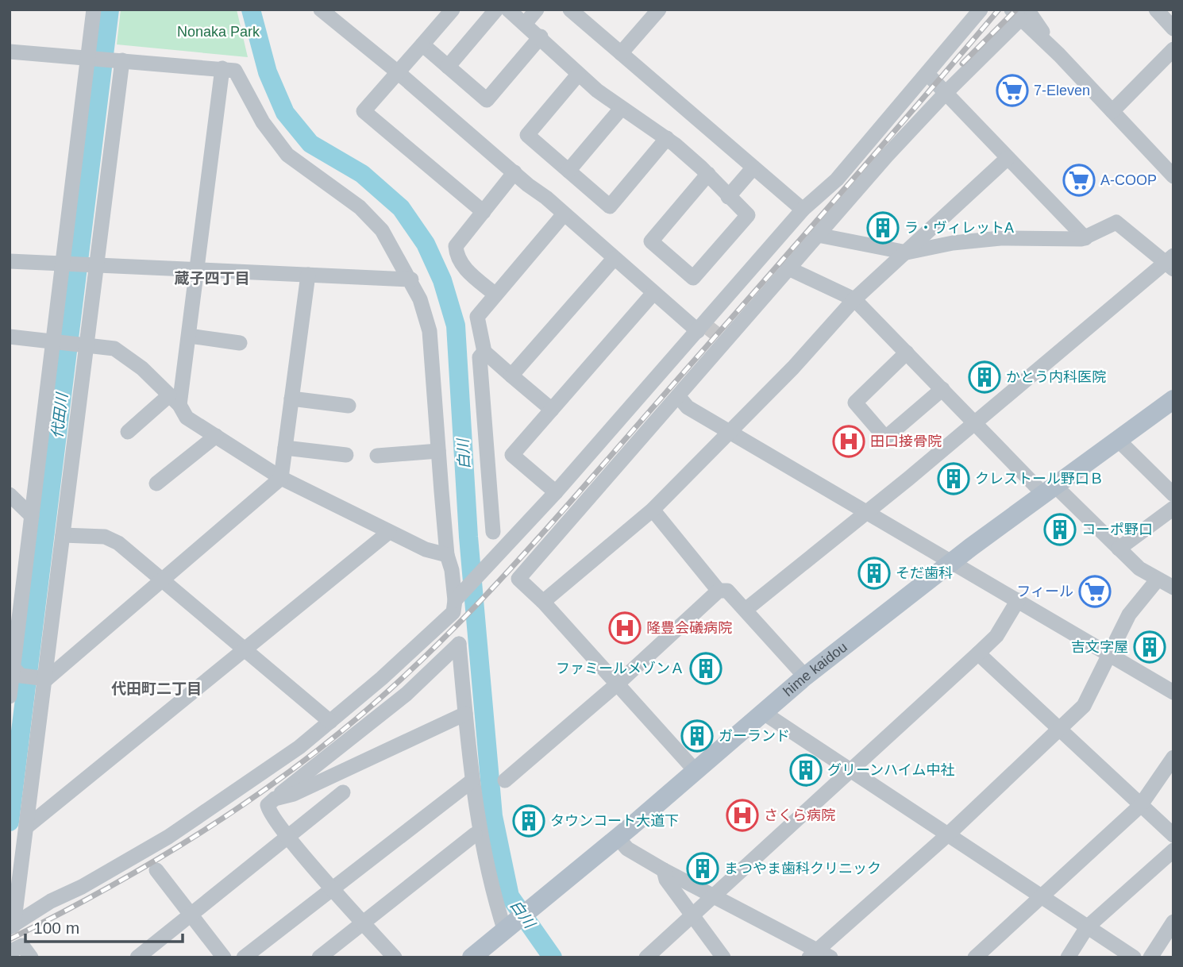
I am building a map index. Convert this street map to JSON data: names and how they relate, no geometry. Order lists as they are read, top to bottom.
{
  "streets": {
    "main road": ["hime kaidou"]
  },
  "districts": ["蔵子四丁目", "代田町二丁目"],
  "water": ["代田川", "白川"],
  "parks": ["Nonaka Park"],
  "places": {
    "supermarket": ["7-Eleven", "A-COOP", "フィール"],
    "building": [
      "ラ・ヴィレットA",
      "かとう内科医院",
      "クレストール野口Ｂ",
      "コーポ野口",
      "そだ歯科",
      "吉文字屋",
      "ファミールメゾンＡ",
      "ガーランド",
      "グリーンハイム中社",
      "タウンコート大道下",
      "まつやま歯科クリニック"
    ],
    "hospital": ["田口接骨院", "隆豊会礒病院", "さくら病院"]
  },
  "scale_bar": "100 m"
}
